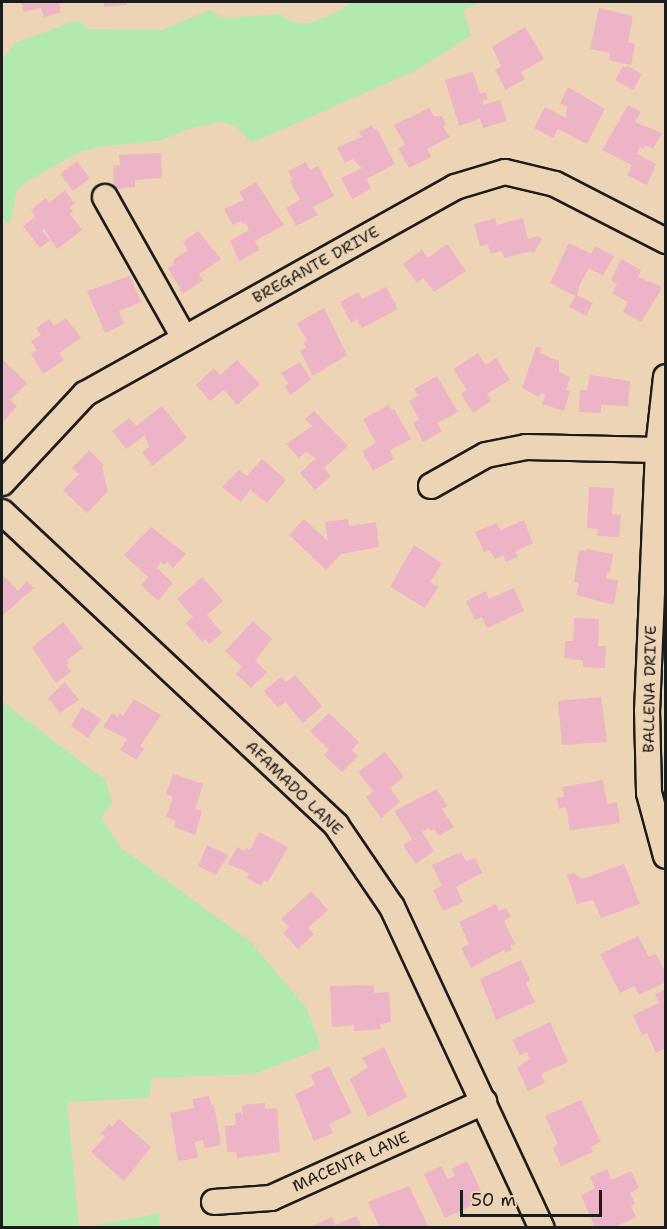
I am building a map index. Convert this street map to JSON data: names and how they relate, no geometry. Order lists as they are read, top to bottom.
{
  "streets": {
    "street": [
      "BREGANTE DRIVE",
      "BALLENA DRIVE",
      "AFAMADO LANE",
      "MACENTA LANE"
    ]
  },
  "crossings": [
    ["AFAMADO LANE", "MACENTA LANE"]
  ],
  "scale_bar": "50 m"
}
